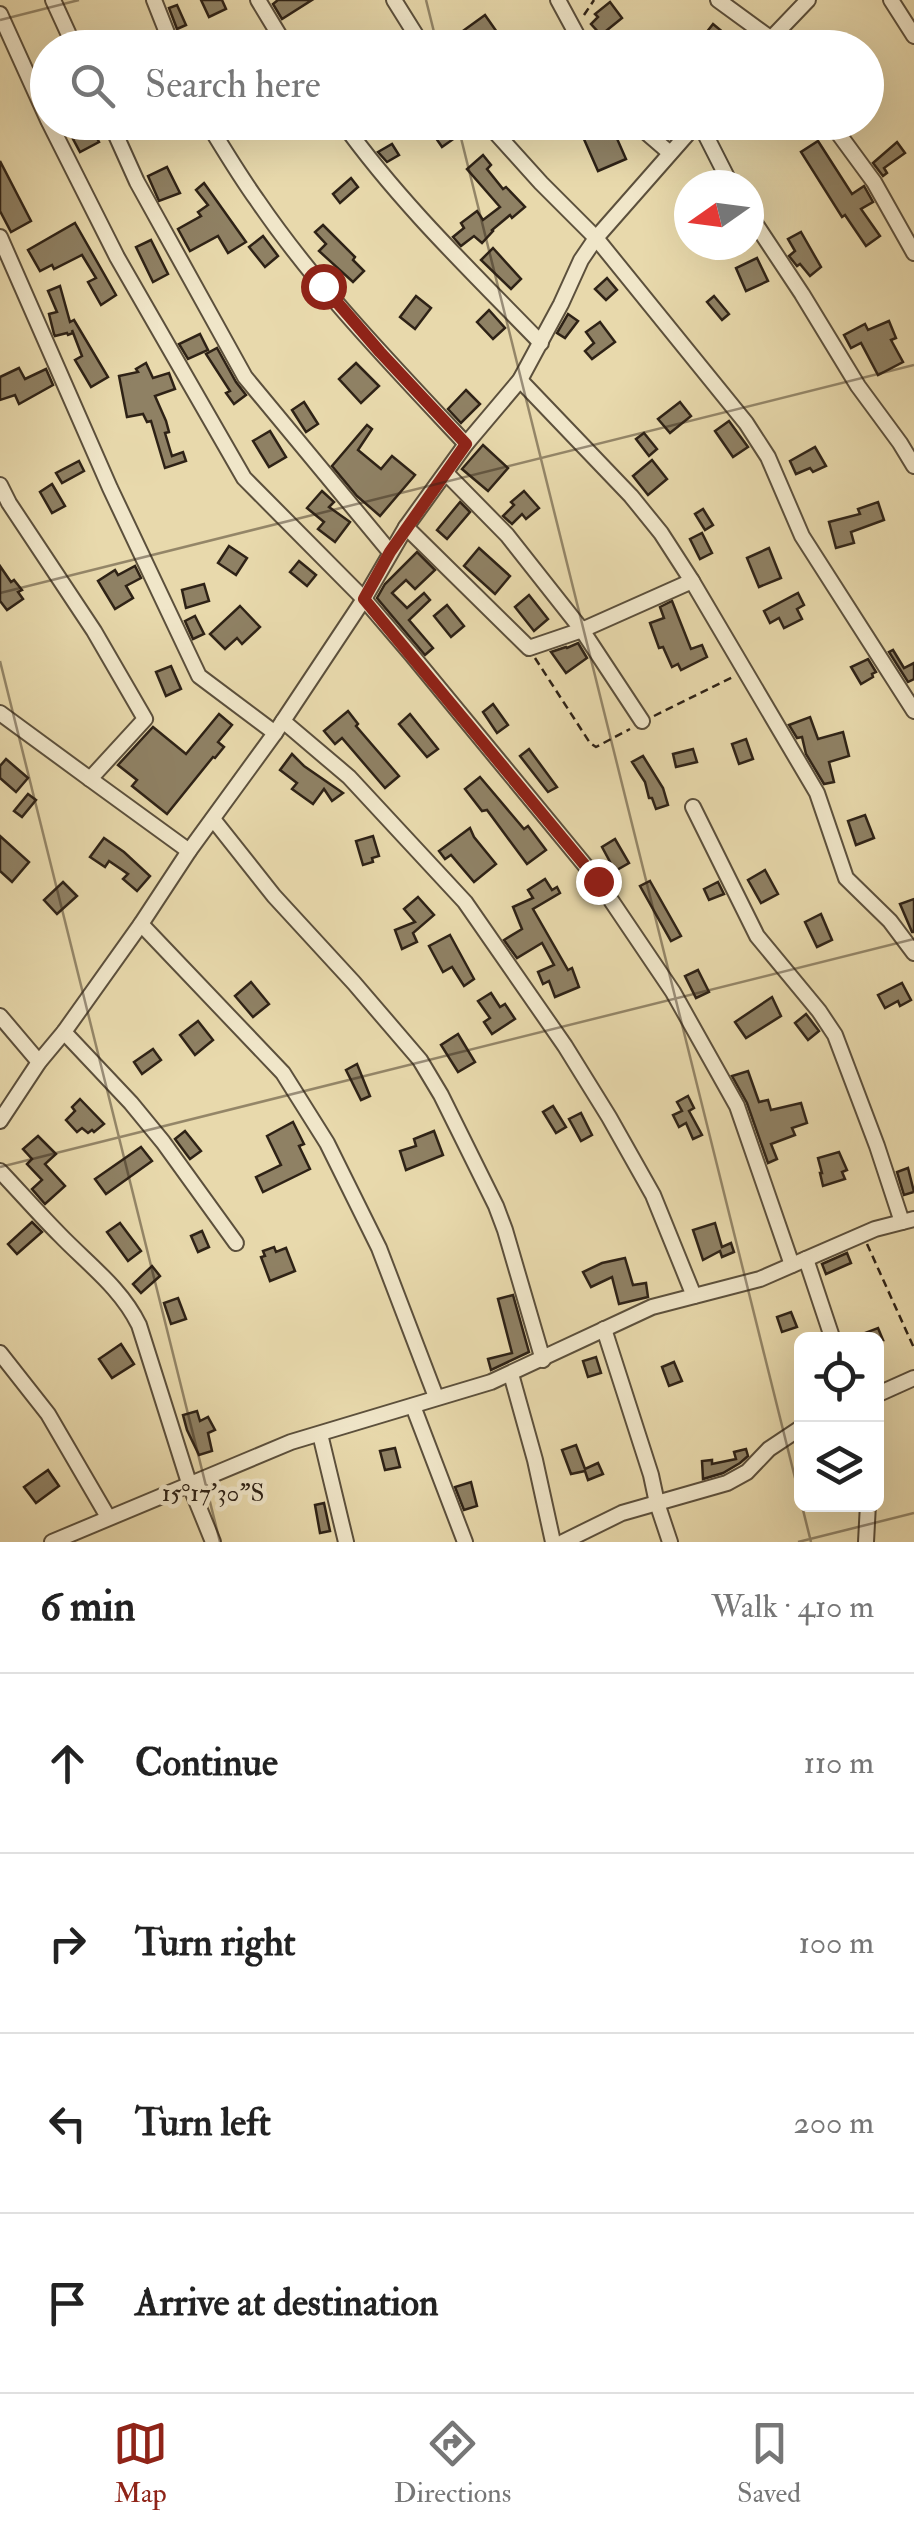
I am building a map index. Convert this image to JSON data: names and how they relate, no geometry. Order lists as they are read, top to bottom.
{
  "north": "left",
  "page": {
    "search": "Search here",
    "heading": ["6 min", "Walk · 410 m"],
    "list": [
      ["Continue", "110 m"],
      ["Turn right", "100 m"],
      ["Turn left", "200 m"],
      "Arrive at destination"
    ],
    "nav": ["Map", "Directions", "Saved"]
  },
  "coordinates": ["15°17'30\"S"]
}
